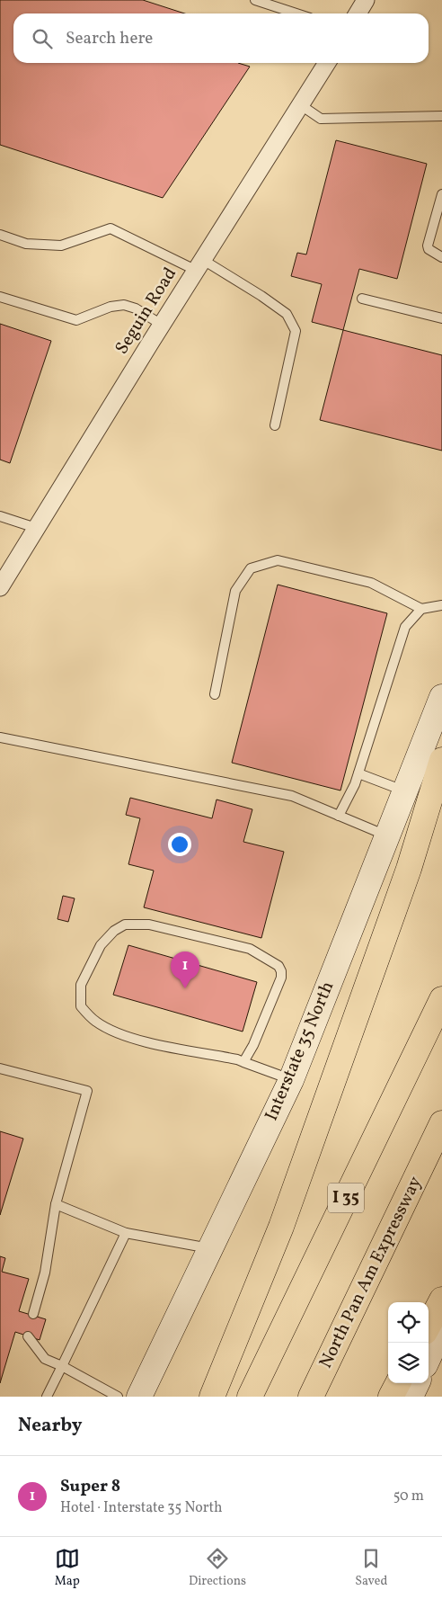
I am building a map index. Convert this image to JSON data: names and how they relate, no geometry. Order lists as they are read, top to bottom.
{
  "streets": {
    "highway": ["I 35", "North Pan Am Expressway"],
    "main road": ["Interstate 35 North"],
    "street": ["Seguin Road"]
  },
  "page": {
    "search": "Search here",
    "pins": "1",
    "heading": "Nearby",
    "list": [
      {
        "mark": "1",
        "name": "Super 8",
        "note": "Hotel · Interstate 35 North",
        "value": "50 m"
      }
    ],
    "nav": ["Map", "Directions", "Saved"]
  }
}
